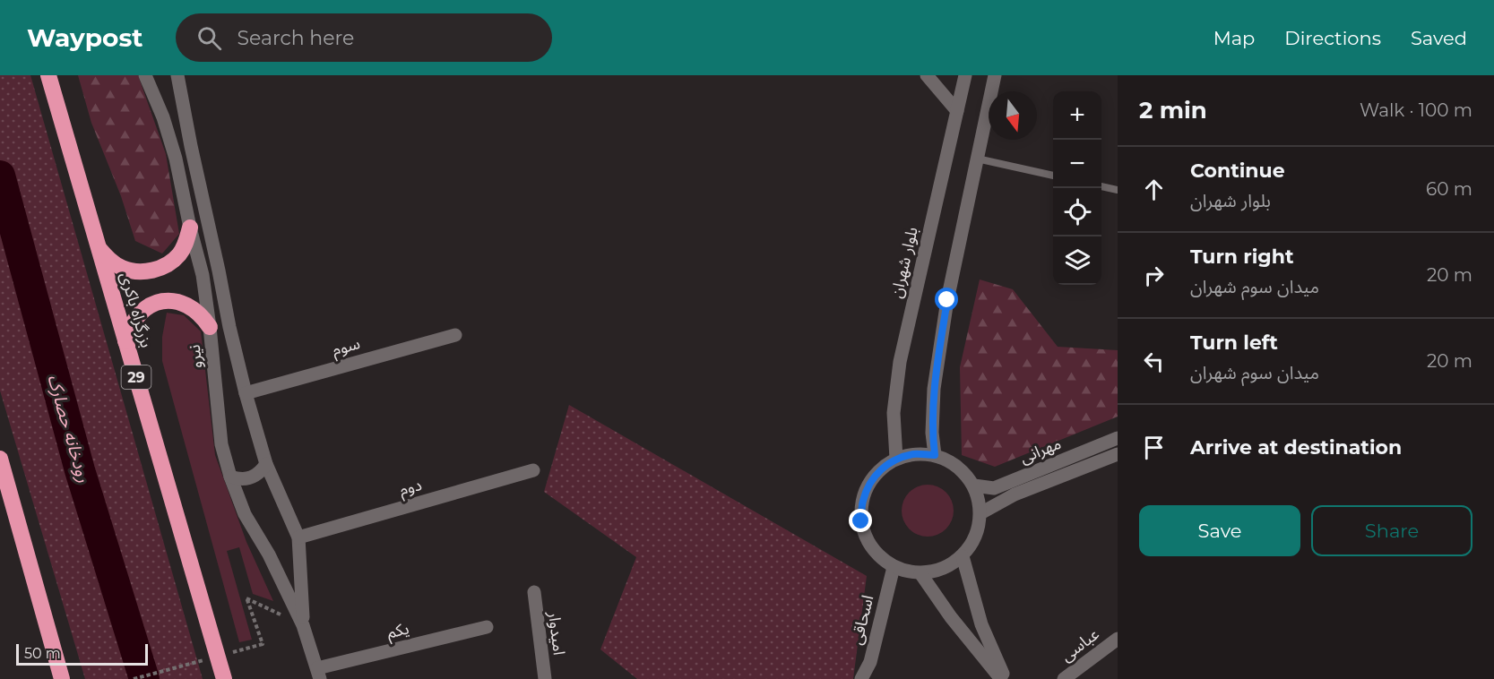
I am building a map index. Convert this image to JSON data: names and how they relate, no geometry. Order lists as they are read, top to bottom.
{
  "streets": {
    "highway": ["بزرگراه باکری", "29"],
    "street": [
      "بلوار شهران",
      "سوم",
      "نیرو",
      "مهرانی",
      "دوم",
      "اسحاقی",
      "یکم",
      "امیدوار",
      "عباسی"
    ]
  },
  "crossings": [
    ["بلوار شهران", "مهرانی"],
    ["بلوار شهران", "اسحاقی"],
    ["سوم", "نیرو"],
    ["نیرو", "دوم"],
    ["نیرو", "یکم"],
    ["مهرانی", "اسحاقی"]
  ],
  "water": ["رودخانه حصارک"],
  "scale_bar": "50 m",
  "north": "bottom",
  "page": {
    "header": "Waypost",
    "search": "Search here",
    "nav": ["Map", "Directions", "Saved"],
    "heading": ["2 min", "Walk · 100 m"],
    "map_buttons": ["+", "−"],
    "list": [
      ["Continue", "بلوار شهران", "60 m"],
      ["Turn right", "میدان سوم شهران", "20 m"],
      ["Turn left", "میدان سوم شهران", "20 m"],
      "Arrive at destination"
    ],
    "buttons": ["Save", "Share"],
    "scale": "50 m"
  }
}
